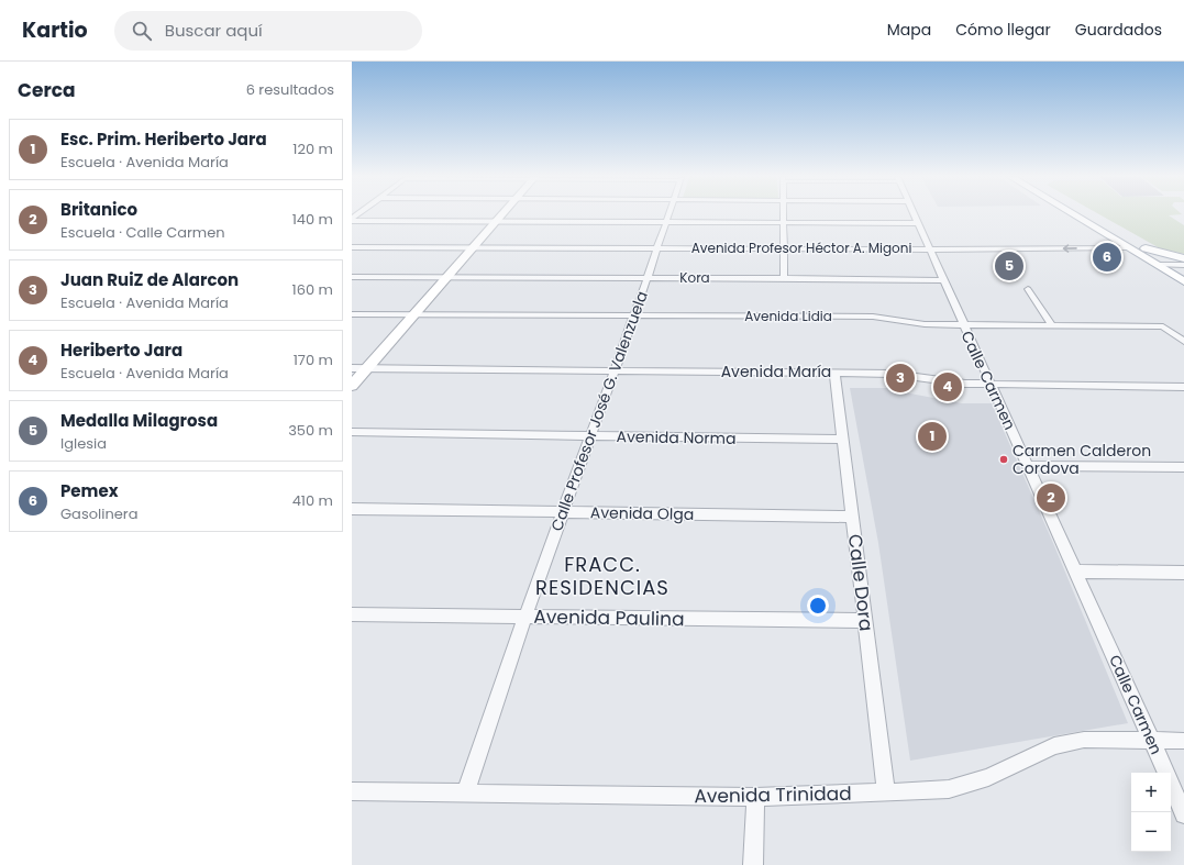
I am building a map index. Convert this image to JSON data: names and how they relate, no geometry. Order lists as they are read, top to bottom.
{
  "streets": {
    "street": [
      "Avenida Profesor Héctor A. Migoni",
      "Kora",
      "Avenida Lidia",
      "Avenida María",
      "Calle Carmen",
      "Calle Profesor José G. Valenzuela",
      "Avenida Norma",
      "Avenida Olga",
      "Calle Dora",
      "Avenida Paulina",
      "Avenida Trinidad"
    ]
  },
  "crossings": [
    ["Avenida Profesor Héctor A. Migoni", "Calle Carmen"],
    ["Avenida Profesor Héctor A. Migoni", "Calle Profesor José G. Valenzuela"],
    ["Kora", "Calle Carmen"],
    ["Kora", "Calle Profesor José G. Valenzuela"],
    ["Avenida Lidia", "Calle Carmen"],
    ["Avenida Lidia", "Calle Profesor José G. Valenzuela"],
    ["Avenida María", "Calle Carmen"],
    ["Avenida María", "Calle Profesor José G. Valenzuela"],
    ["Avenida María", "Calle Dora"],
    ["Calle Carmen", "Avenida Trinidad"],
    ["Calle Profesor José G. Valenzuela", "Avenida Norma"],
    ["Calle Profesor José G. Valenzuela", "Avenida Olga"],
    ["Calle Profesor José G. Valenzuela", "Avenida Paulina"],
    ["Calle Profesor José G. Valenzuela", "Avenida Trinidad"],
    ["Avenida Norma", "Calle Dora"],
    ["Avenida Olga", "Calle Dora"],
    ["Calle Dora", "Avenida Paulina"],
    ["Calle Dora", "Avenida Trinidad"]
  ],
  "districts": ["FRACC. RESIDENCIAS"],
  "places": ["Carmen Calderon Cordova"],
  "page": {
    "header": "Kartio",
    "search": "Buscar aquí",
    "nav": ["Mapa", "Cómo llegar", "Guardados"],
    "heading": ["Cerca", "6 resultados"],
    "list": [
      {
        "mark": "1",
        "name": "Esc. Prim. Heriberto Jara",
        "note": "Escuela · Avenida María",
        "value": "120 m"
      },
      {
        "mark": "2",
        "name": "Britanico",
        "note": "Escuela · Calle Carmen",
        "value": "140 m"
      },
      {
        "mark": "3",
        "name": "Juan RuiZ de Alarcon",
        "note": "Escuela · Avenida María",
        "value": "160 m"
      },
      {
        "mark": "4",
        "name": "Heriberto Jara",
        "note": "Escuela · Avenida María",
        "value": "170 m"
      },
      {
        "mark": "5",
        "name": "Medalla Milagrosa",
        "note": "Iglesia",
        "value": "350 m"
      },
      {
        "mark": "6",
        "name": "Pemex",
        "note": "Gasolinera",
        "value": "410 m"
      }
    ],
    "pins": [
      "6",
      "5",
      "3",
      "4",
      "1",
      "2"
    ],
    "map_buttons": ["+", "−"]
  }
}
